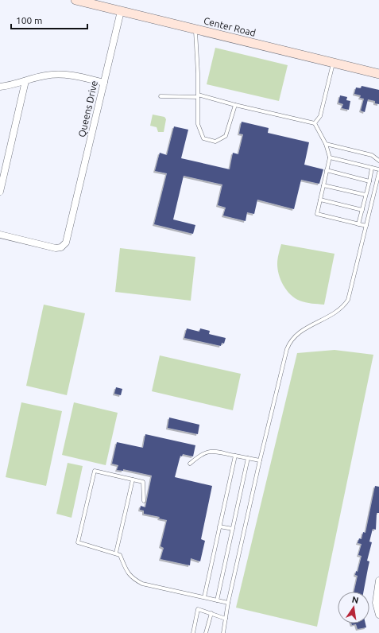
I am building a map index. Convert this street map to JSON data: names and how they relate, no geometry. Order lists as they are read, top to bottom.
{
  "streets": {
    "main road": ["Center Road"],
    "street": ["Queens Drive"]
  },
  "crossings": [
    ["Center Road", "Queens Drive"]
  ],
  "scale_bar": "100 m",
  "north": "top"
}
